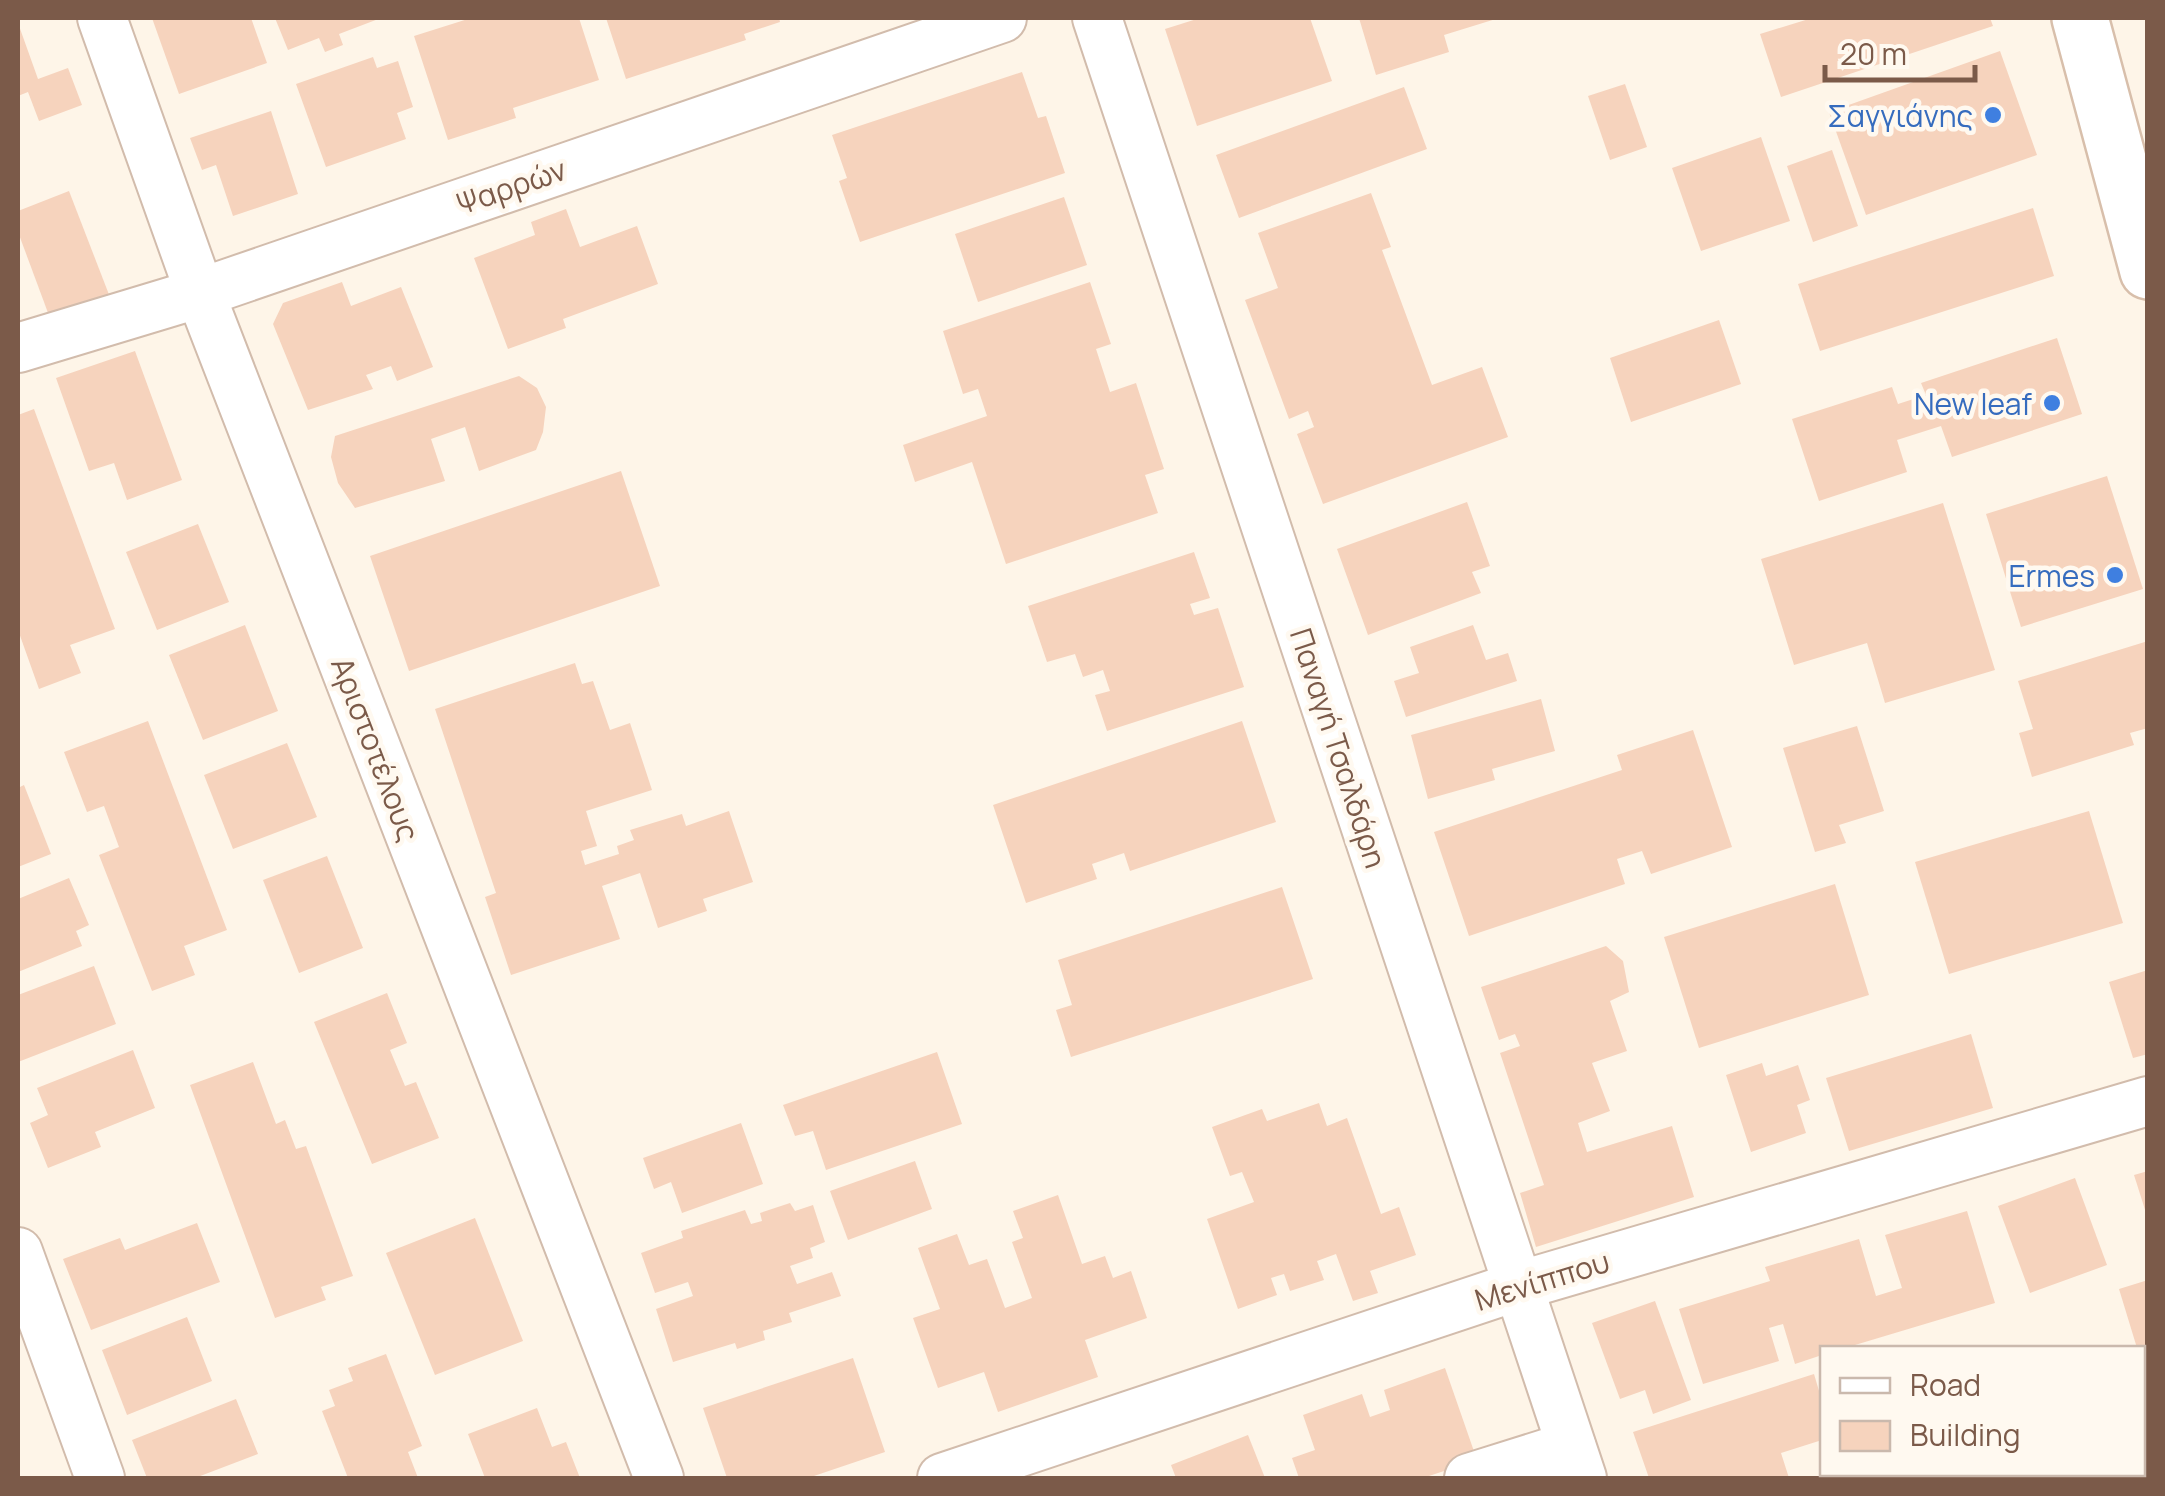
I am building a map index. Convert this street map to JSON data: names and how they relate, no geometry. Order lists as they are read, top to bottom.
{
  "streets": {
    "street": [
      "Ψαρρών",
      "Παναγή Τσαλδάρη",
      "Αριστοτέλους",
      "Μενίππου"
    ]
  },
  "crossings": [
    ["Ψαρρών", "Αριστοτέλους"],
    ["Παναγή Τσαλδάρη", "Μενίππου"]
  ],
  "places": ["Σαγγιάνης", "New leaf", "Ermes"],
  "legend": ["Road", "Building"],
  "scale_bar": "20 m"
}
